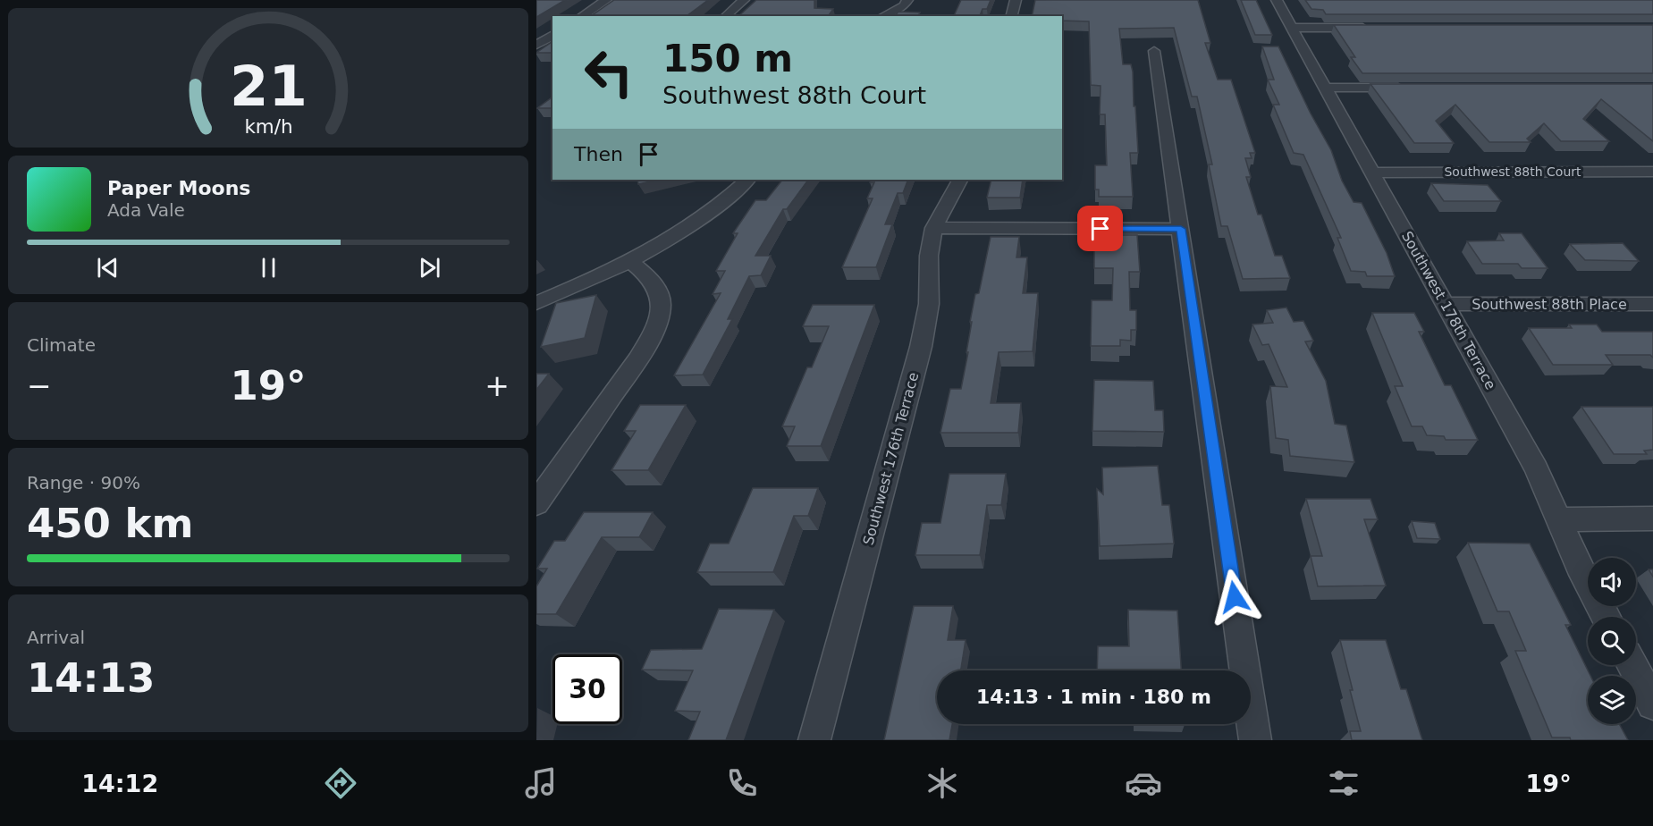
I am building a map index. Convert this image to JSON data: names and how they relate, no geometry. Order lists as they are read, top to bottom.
{
  "streets": {
    "street": [
      "Southwest 88th Court",
      "Southwest 88th Place",
      "Southwest 178th Terrace",
      "Southwest 176th Terrace"
    ]
  },
  "crossings": [
    ["Southwest 88th Court", "Southwest 178th Terrace"],
    ["Southwest 88th Place", "Southwest 178th Terrace"]
  ],
  "page": {
    "turn": ["150 m", "Southwest 88th Court"],
    "then": "Then",
    "song": ["Paper Moons", "Ada Vale"],
    "tile": [
      "Climate",
      ["Range · 90%", "450 km"],
      ["Arrival", "14:13"]
    ],
    "heat": ["−", "19°", "+"],
    "limit": "30",
    "trip": "14:13 · 1 min · 180 m",
    "tabs": ["14:12", "19°"],
    "gauge": ["21", "km/h"]
  }
}
